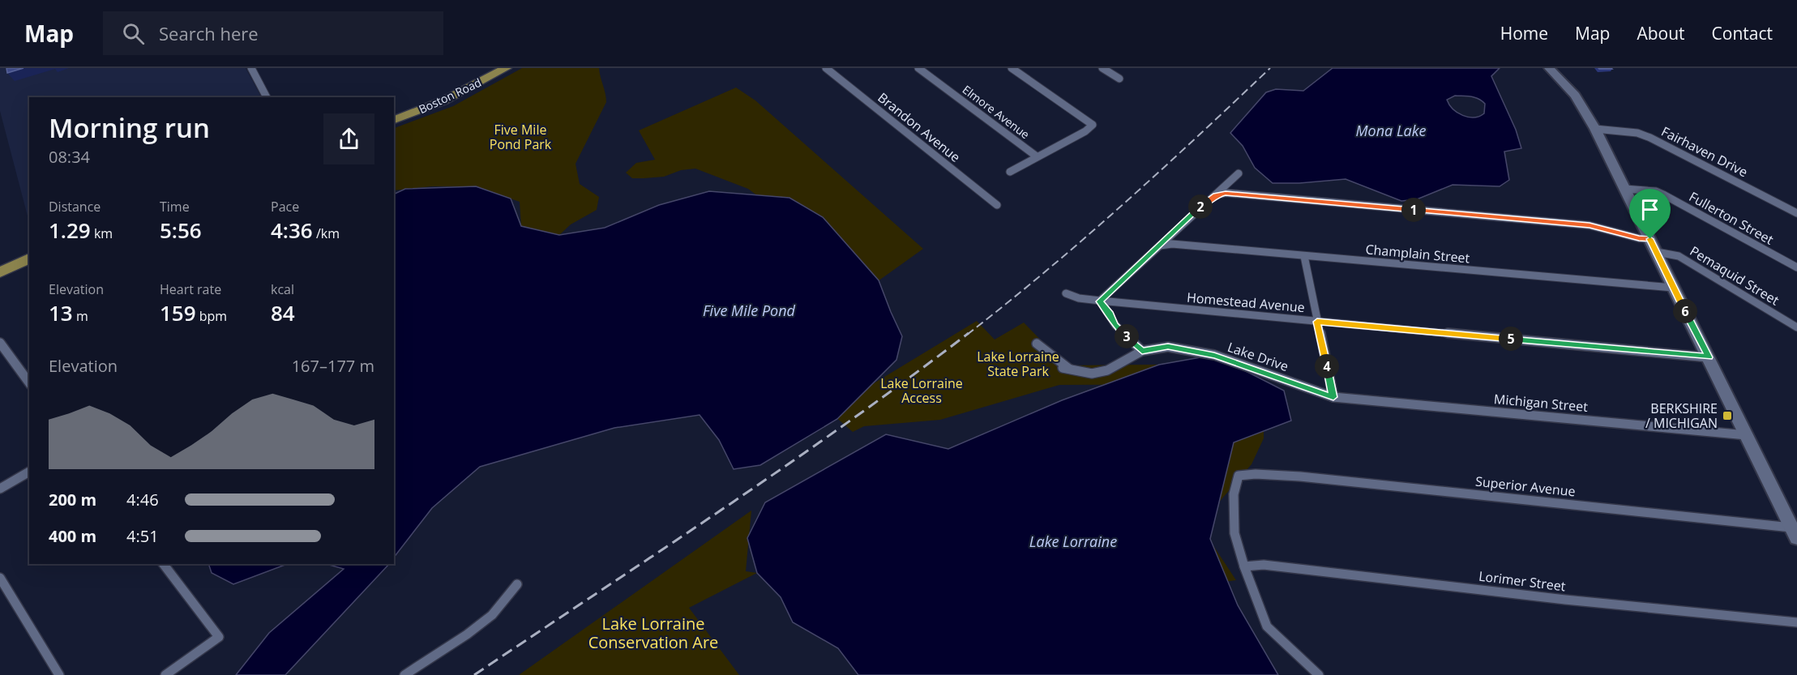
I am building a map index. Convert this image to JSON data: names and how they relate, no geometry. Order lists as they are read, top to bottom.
{
  "streets": {
    "main road": ["Boston Road"],
    "street": [
      "Elmore Avenue",
      "Brandon Avenue",
      "Fairhaven Drive",
      "Fullerton Street",
      "Champlain Street",
      "Pemaquid Street",
      "Homestead Avenue",
      "Lake Drive",
      "Michigan Street",
      "Superior Avenue",
      "Lorimer Street"
    ]
  },
  "crossings": [
    ["Lake Drive", "Michigan Street"],
    ["Superior Avenue", "Lorimer Street"]
  ],
  "water": ["Mona Lake", "Five Mile Pond", "Lake Lorraine"],
  "parks": [
    "Five Mile Pond Park",
    "Lake Lorraine State Park",
    "Lake Lorraine Access",
    "Lake Lorraine Conservation Are"
  ],
  "places": {
    "transit": ["BERKSHIRE / MICHIGAN"]
  },
  "page": {
    "header": "Map",
    "search": "Search here",
    "nav": [
      "Home",
      "Map",
      "About",
      "Contact"
    ],
    "heading": ["Morning run", "08:34"],
    "stats": [
      ["Distance", "1.29 km"],
      ["Time", "5:56"],
      ["Pace", "4:36 /km"],
      ["Elevation", "13 m"],
      ["Heart rate", "159 bpm"],
      ["kcal", "84"]
    ],
    "pins": [
      "2",
      "1",
      "6",
      "3",
      "5",
      "4"
    ],
    "chart": ["Elevation", "167–177 m"],
    "list": [
      {
        "name": "200 m",
        "note": "4:46"
      },
      {
        "name": "400 m",
        "note": "4:51"
      }
    ]
  }
}
